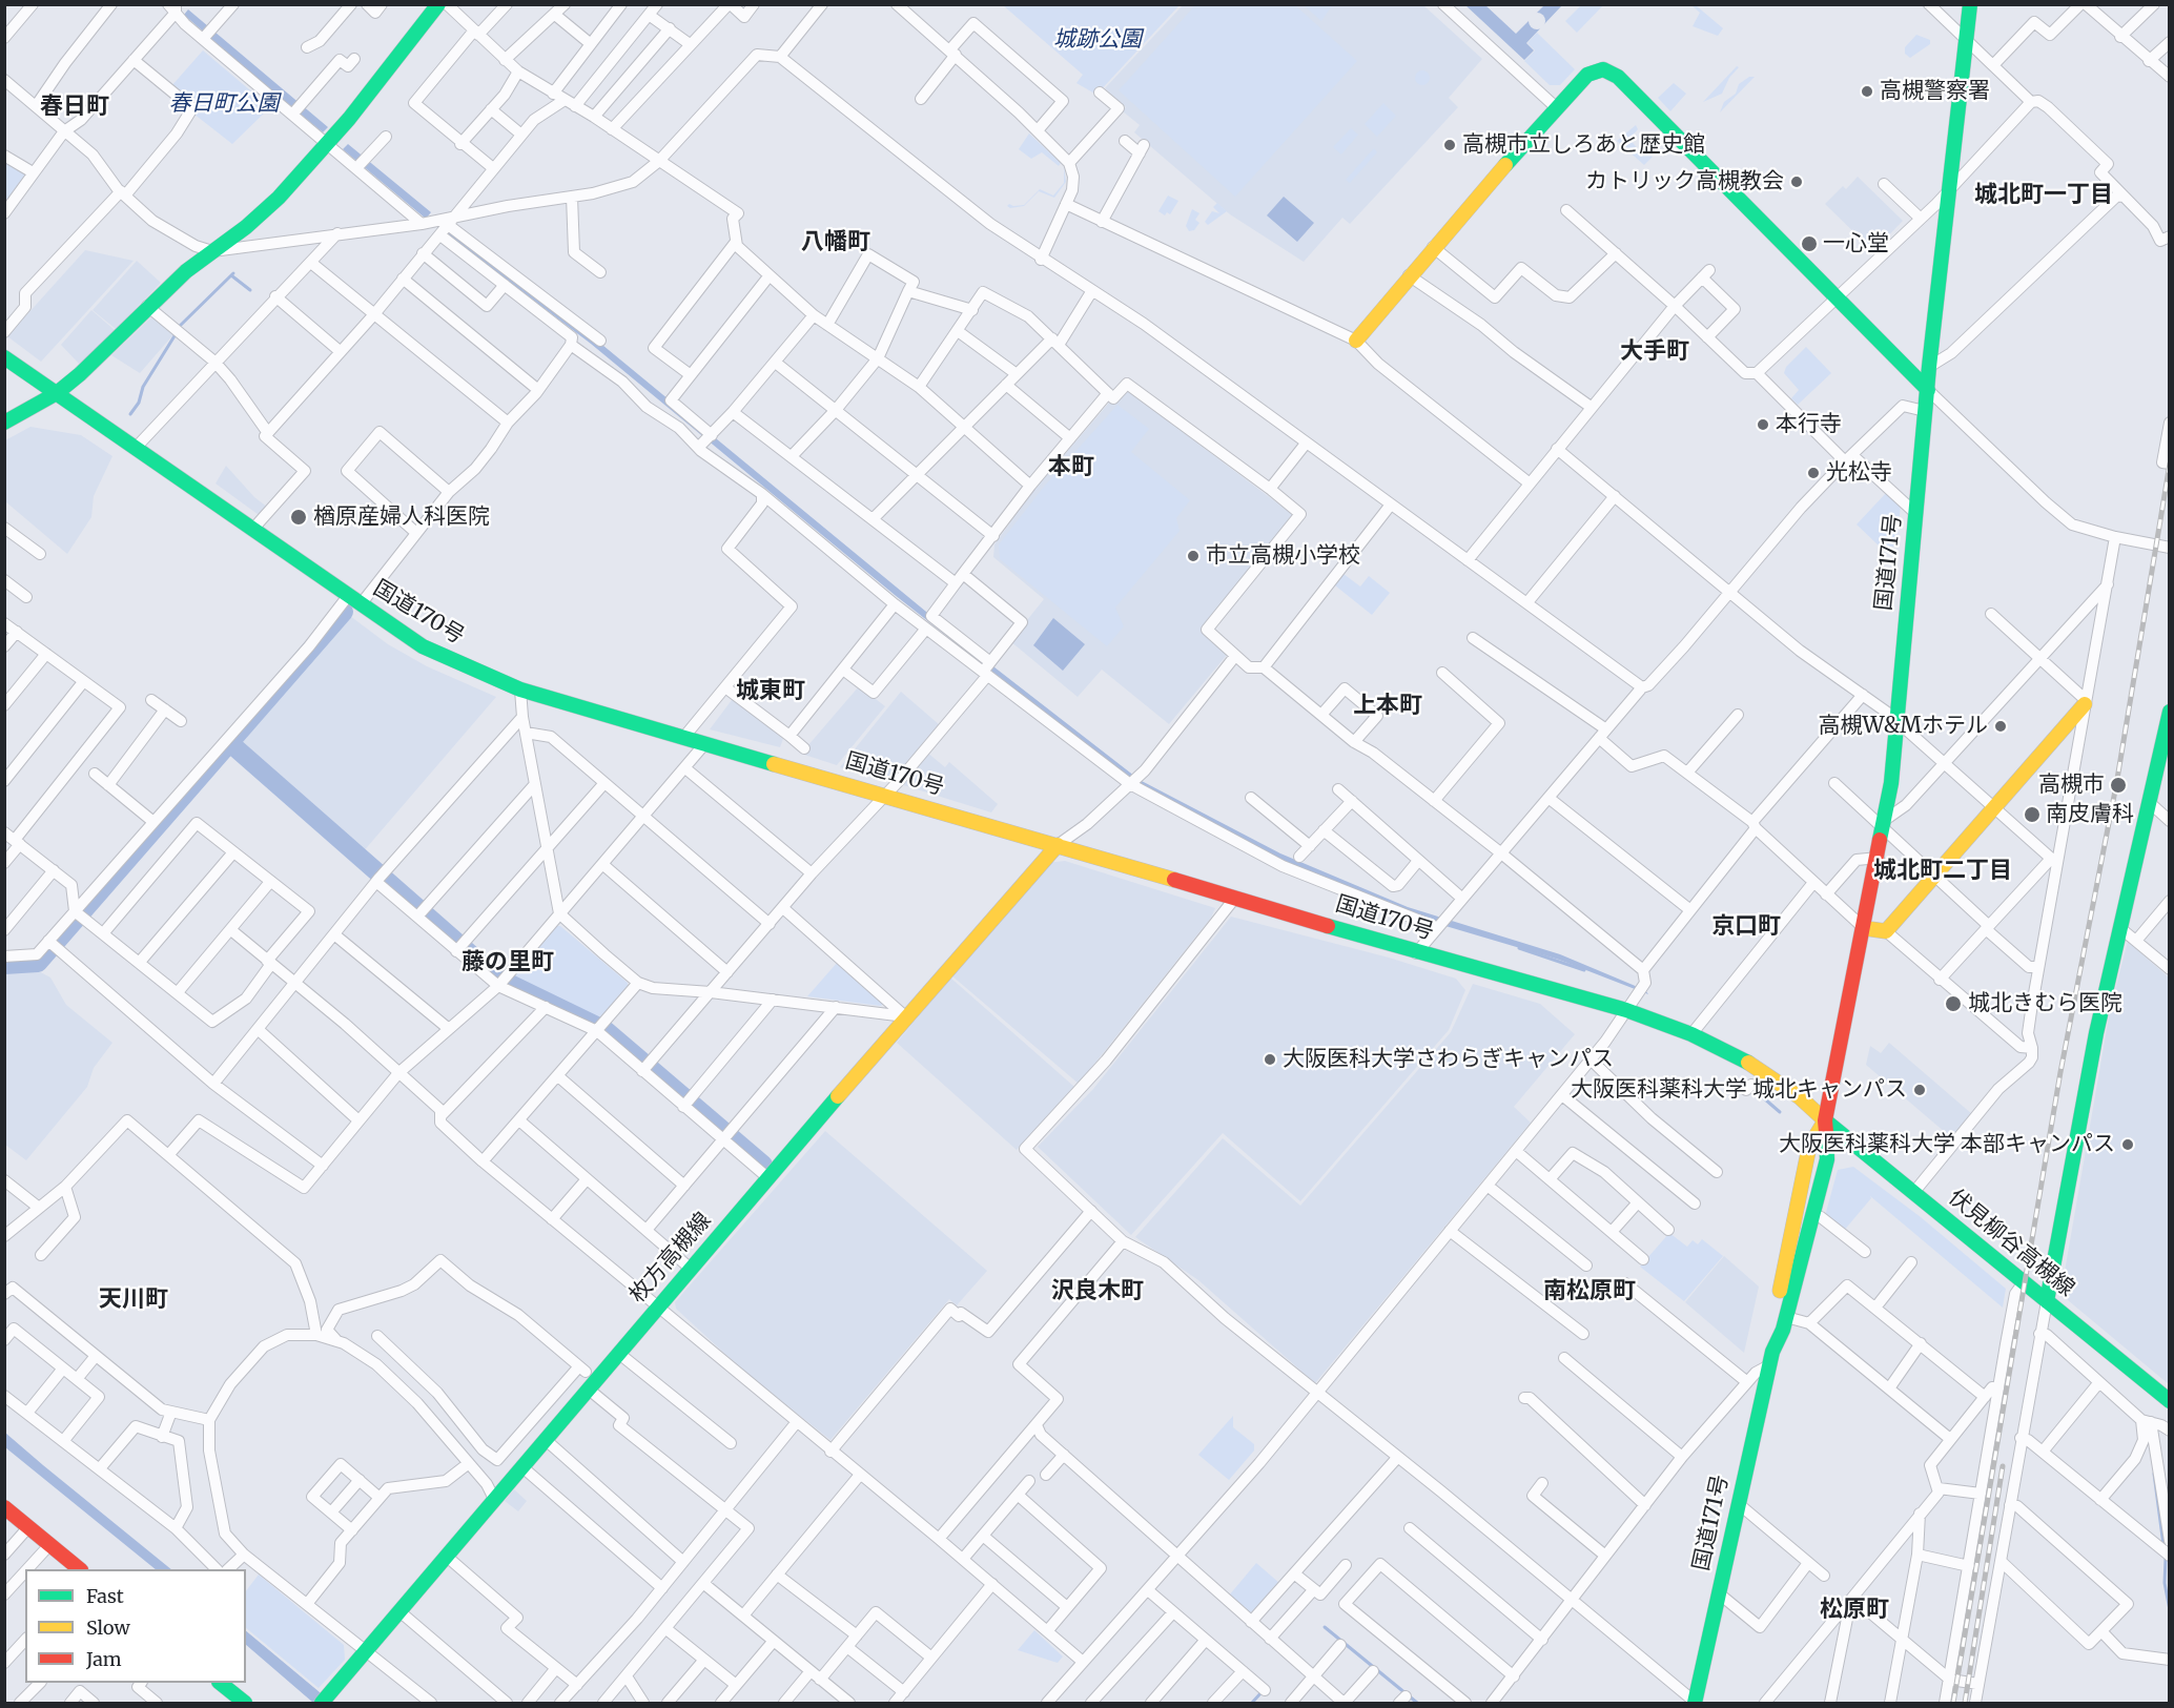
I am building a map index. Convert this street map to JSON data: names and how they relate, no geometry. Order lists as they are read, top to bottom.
{
  "streets": {
    "main road": [
      "国道171号",
      "国道170号",
      "伏見柳谷高槻線",
      "枚方高槻線"
    ]
  },
  "crossings": [
    ["国道171号", "国道170号"],
    ["国道171号", "伏見柳谷高槻線"],
    ["国道170号", "伏見柳谷高槻線"],
    ["国道170号", "枚方高槻線"]
  ],
  "districts": [
    "春日町",
    "城北町一丁目",
    "八幡町",
    "大手町",
    "本町",
    "城東町",
    "上本町",
    "城北町二丁目",
    "京口町",
    "藤の里町",
    "沢良木町",
    "南松原町",
    "天川町",
    "松原町"
  ],
  "parks": ["城跡公園", "春日町公園"],
  "places": [
    "高槻警察署",
    "高槻市立しろあと歴史館",
    "カトリック高槻教会",
    "一心堂",
    "本行寺",
    "光松寺",
    "楢原産婦人科医院",
    "市立高槻小学校",
    "高槻W&Mホテル",
    "高槻市",
    "南皮膚科",
    "城北きむら医院",
    "大阪医科大学さわらぎキャンパス",
    "大阪医科薬科大学 城北キャンパス",
    "大阪医科薬科大学 本部キャンパス"
  ],
  "legend": ["Fast", "Slow", "Jam"]
}
